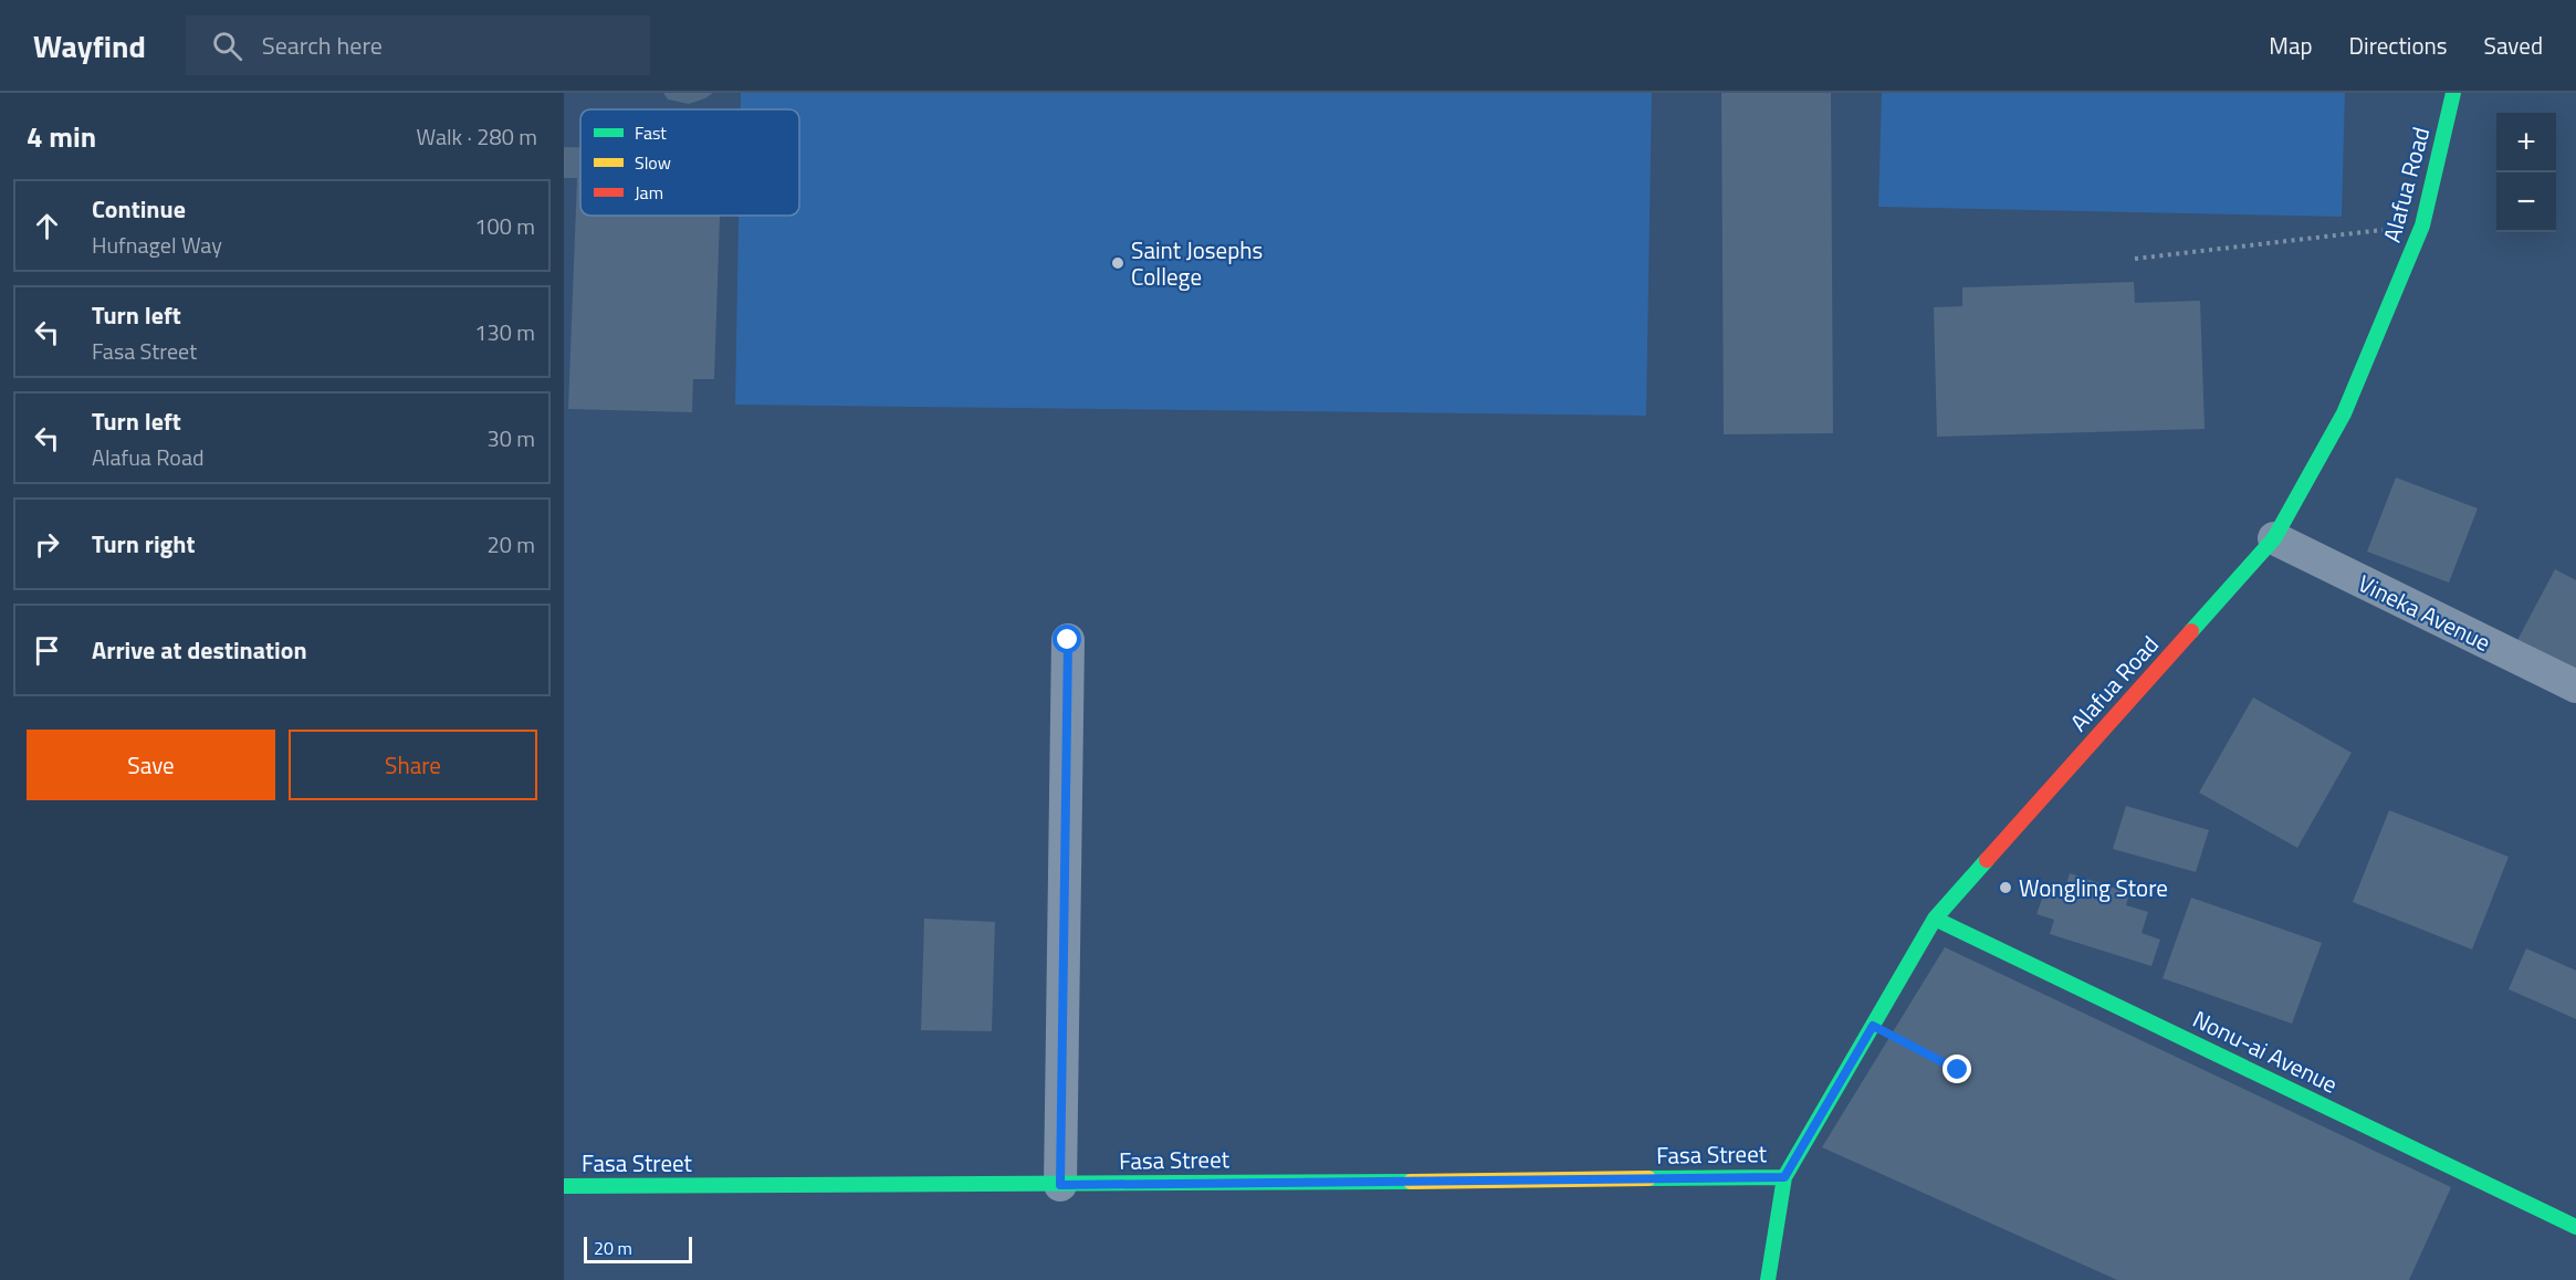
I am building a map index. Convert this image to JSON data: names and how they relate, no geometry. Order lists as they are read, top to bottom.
{
  "streets": {
    "street": [
      "Alafua Road",
      "Vineka Avenue",
      "Nonu-ai Avenue",
      "Fasa Street"
    ]
  },
  "crossings": [
    ["Alafua Road", "Vineka Avenue"],
    ["Alafua Road", "Nonu-ai Avenue"],
    ["Alafua Road", "Fasa Street"]
  ],
  "places": ["Saint Josephs College", "Wongling Store"],
  "legend": ["Fast", "Slow", "Jam"],
  "scale_bar": "20 m",
  "page": {
    "header": "Wayfind",
    "search": "Search here",
    "nav": ["Map", "Directions", "Saved"],
    "heading": ["4 min", "Walk · 280 m"],
    "map_buttons": ["+", "−"],
    "list": [
      ["Continue", "Hufnagel Way", "100 m"],
      ["Turn left", "Fasa Street", "130 m"],
      ["Turn left", "Alafua Road", "30 m"],
      ["Turn right", "20 m"],
      "Arrive at destination"
    ],
    "buttons": ["Save", "Share"],
    "scale": "20 m"
  }
}
